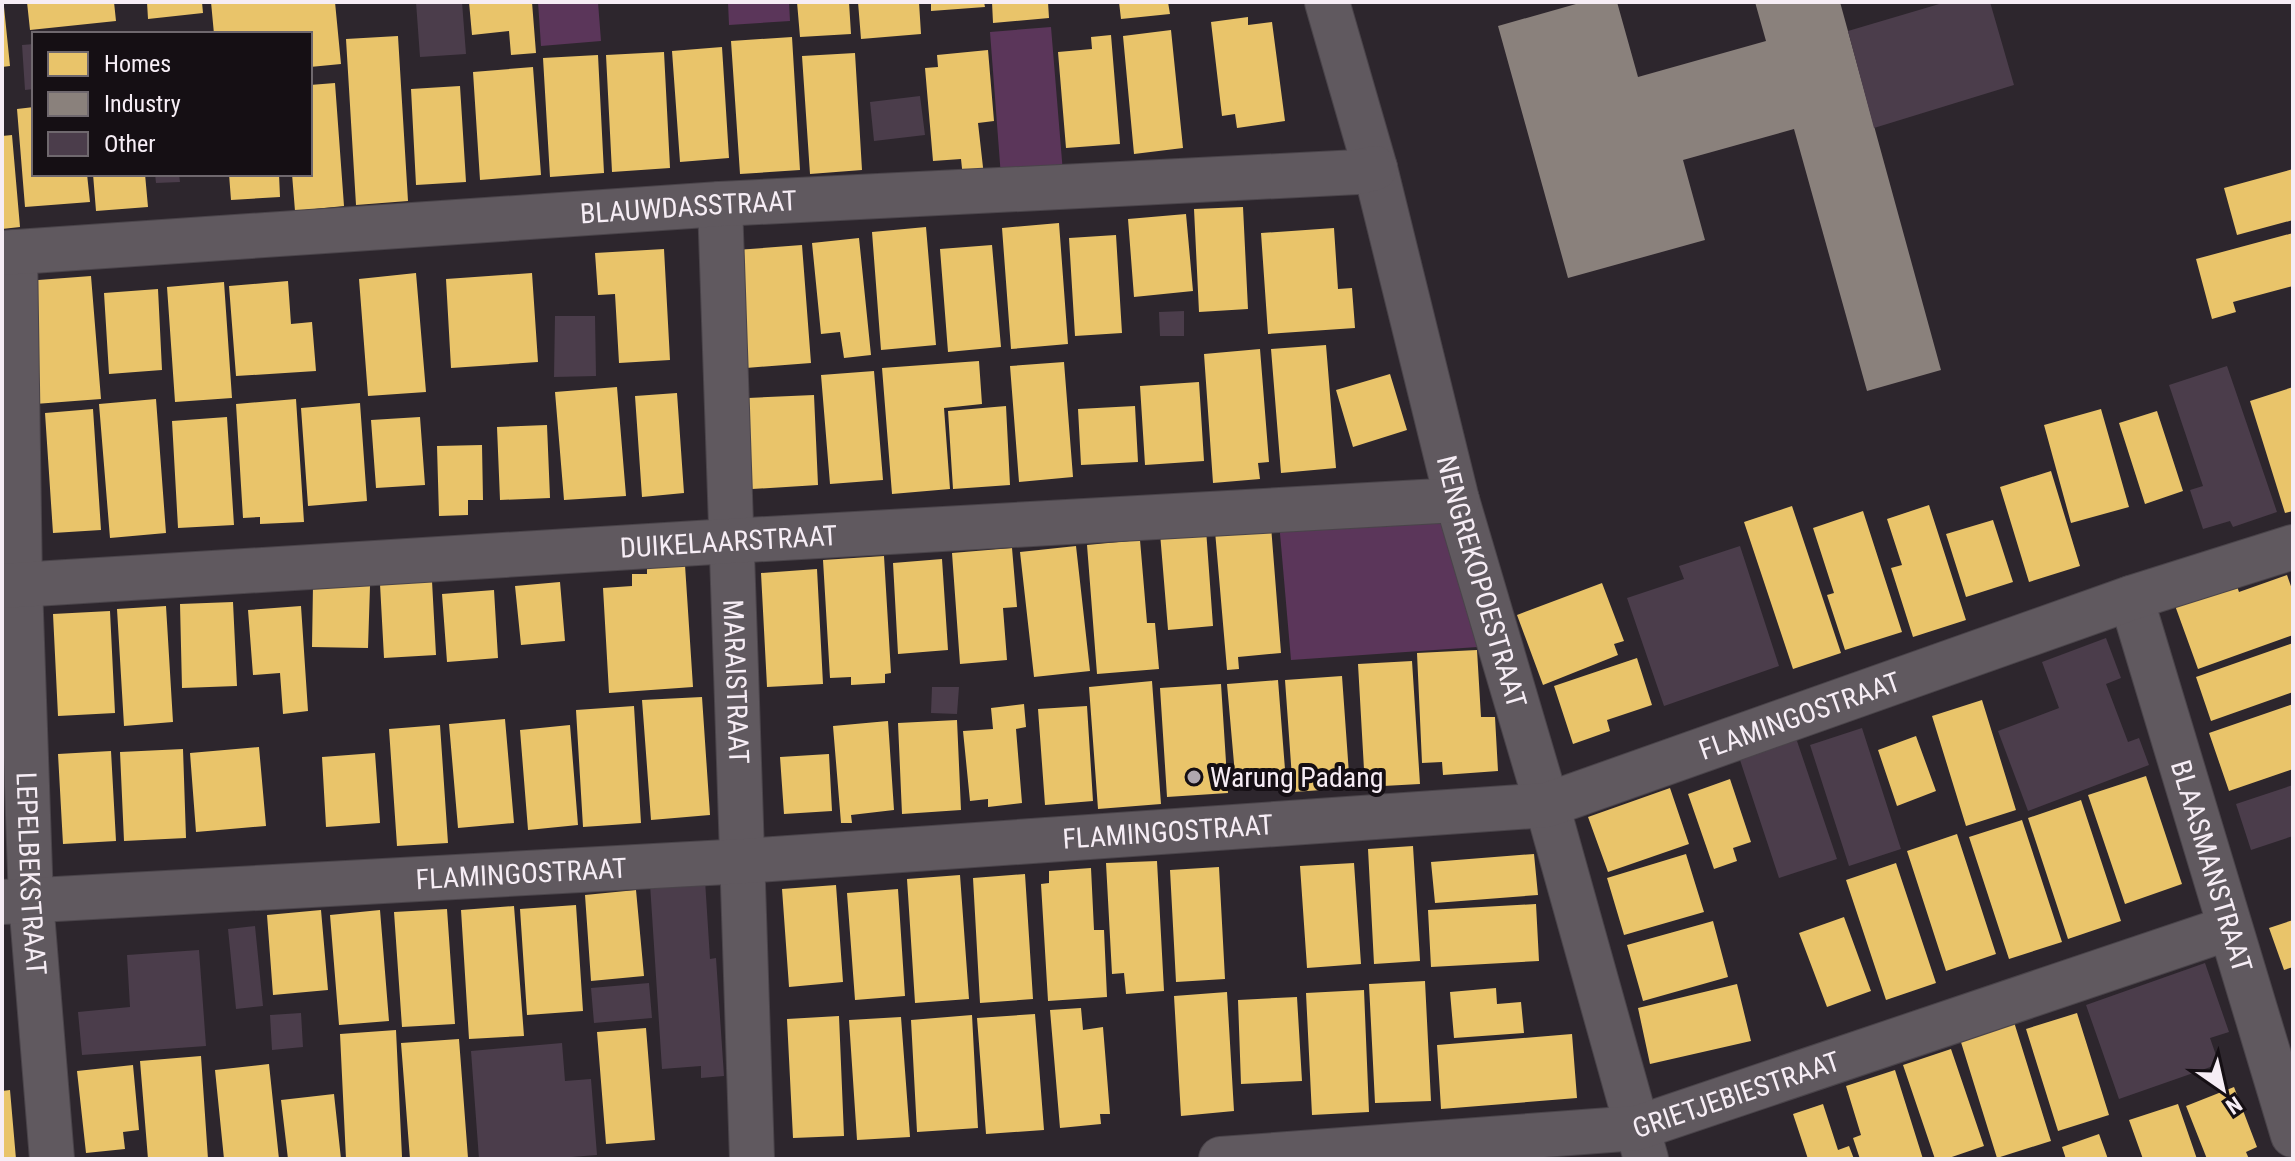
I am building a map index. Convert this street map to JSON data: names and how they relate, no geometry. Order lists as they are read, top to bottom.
{
  "streets": {
    "street": [
      "BLAUWDASSTRAAT",
      "DUIKELAARSTRAAT",
      "NENGREKOPOESTRAAT",
      "MARAISTRAAT",
      "FLAMINGOSTRAAT",
      "BLAASMANSTRAAT",
      "LEPELBEKSTRAAT",
      "GRIETJEBIESTRAAT"
    ]
  },
  "crossings": [
    ["BLAUWDASSTRAAT", "NENGREKOPOESTRAAT"],
    ["BLAUWDASSTRAAT", "MARAISTRAAT"],
    ["BLAUWDASSTRAAT", "LEPELBEKSTRAAT"],
    ["DUIKELAARSTRAAT", "NENGREKOPOESTRAAT"],
    ["DUIKELAARSTRAAT", "MARAISTRAAT"],
    ["DUIKELAARSTRAAT", "LEPELBEKSTRAAT"],
    ["NENGREKOPOESTRAAT", "FLAMINGOSTRAAT"],
    ["NENGREKOPOESTRAAT", "GRIETJEBIESTRAAT"],
    ["MARAISTRAAT", "FLAMINGOSTRAAT"],
    ["FLAMINGOSTRAAT", "BLAASMANSTRAAT"],
    ["FLAMINGOSTRAAT", "LEPELBEKSTRAAT"],
    ["BLAASMANSTRAAT", "GRIETJEBIESTRAAT"]
  ],
  "places": ["Warung Padang"],
  "legend": ["Homes", "Industry", "Other"],
  "north": "bottom right"
}
